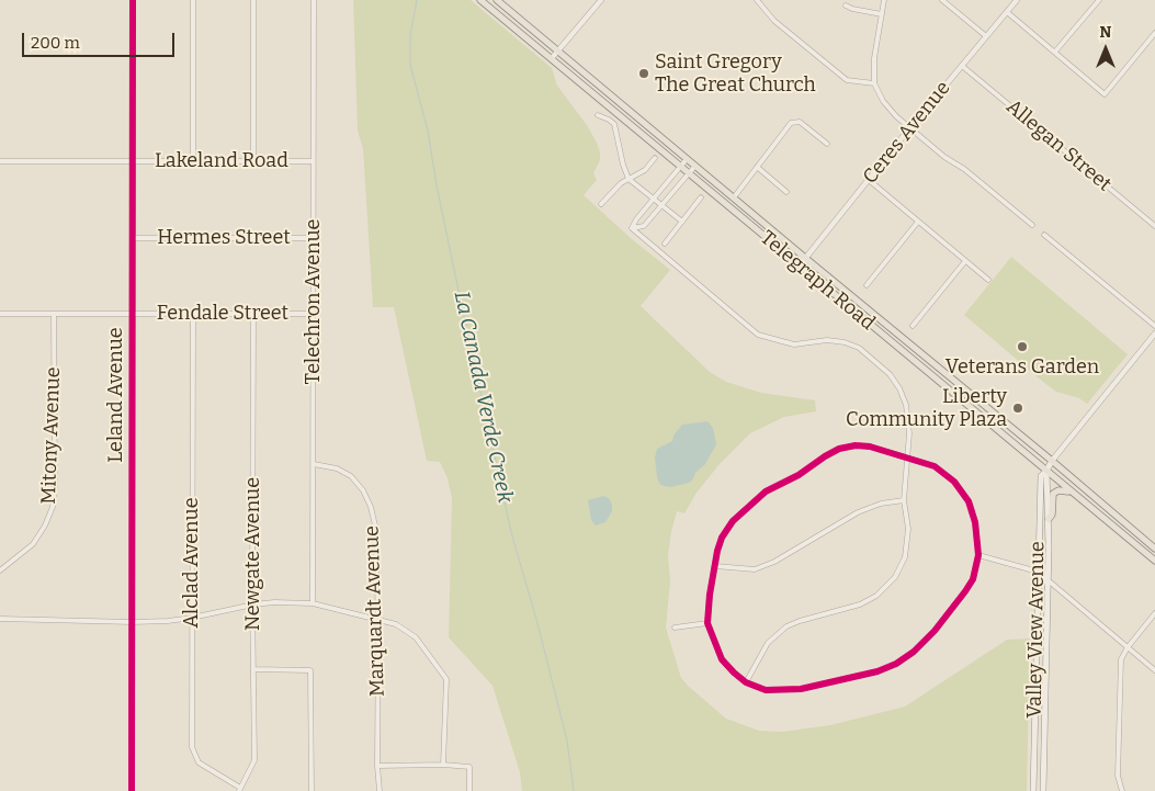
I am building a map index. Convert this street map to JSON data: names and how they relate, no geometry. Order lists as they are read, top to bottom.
{
  "streets": {
    "main road": ["Telegraph Road", "Valley View Avenue"],
    "street": [
      "Ceres Avenue",
      "Allegan Street",
      "Lakeland Road",
      "Hermes Street",
      "Telechron Avenue",
      "Fendale Street",
      "Leland Avenue",
      "Mitony Avenue",
      "Newgate Avenue",
      "Alclad Avenue",
      "Marquardt Avenue"
    ]
  },
  "crossings": [
    ["Ceres Avenue", "Allegan Street"],
    ["Ceres Avenue", "Telegraph Road"],
    ["Lakeland Road", "Telechron Avenue"],
    ["Lakeland Road", "Leland Avenue"],
    ["Hermes Street", "Telechron Avenue"],
    ["Hermes Street", "Leland Avenue"],
    ["Telegraph Road", "Valley View Avenue"],
    ["Telechron Avenue", "Fendale Street"],
    ["Telechron Avenue", "Marquardt Avenue"],
    ["Fendale Street", "Leland Avenue"],
    ["Fendale Street", "Mitony Avenue"],
    ["Fendale Street", "Newgate Avenue"],
    ["Fendale Street", "Alclad Avenue"],
    ["Newgate Avenue", "Alclad Avenue"]
  ],
  "water": ["La Canada Verde Creek"],
  "places": ["Saint Gregory The Great Church", "Veterans Garden", "Liberty Community Plaza"],
  "scale_bar": "200 m",
  "north": "top"
}
